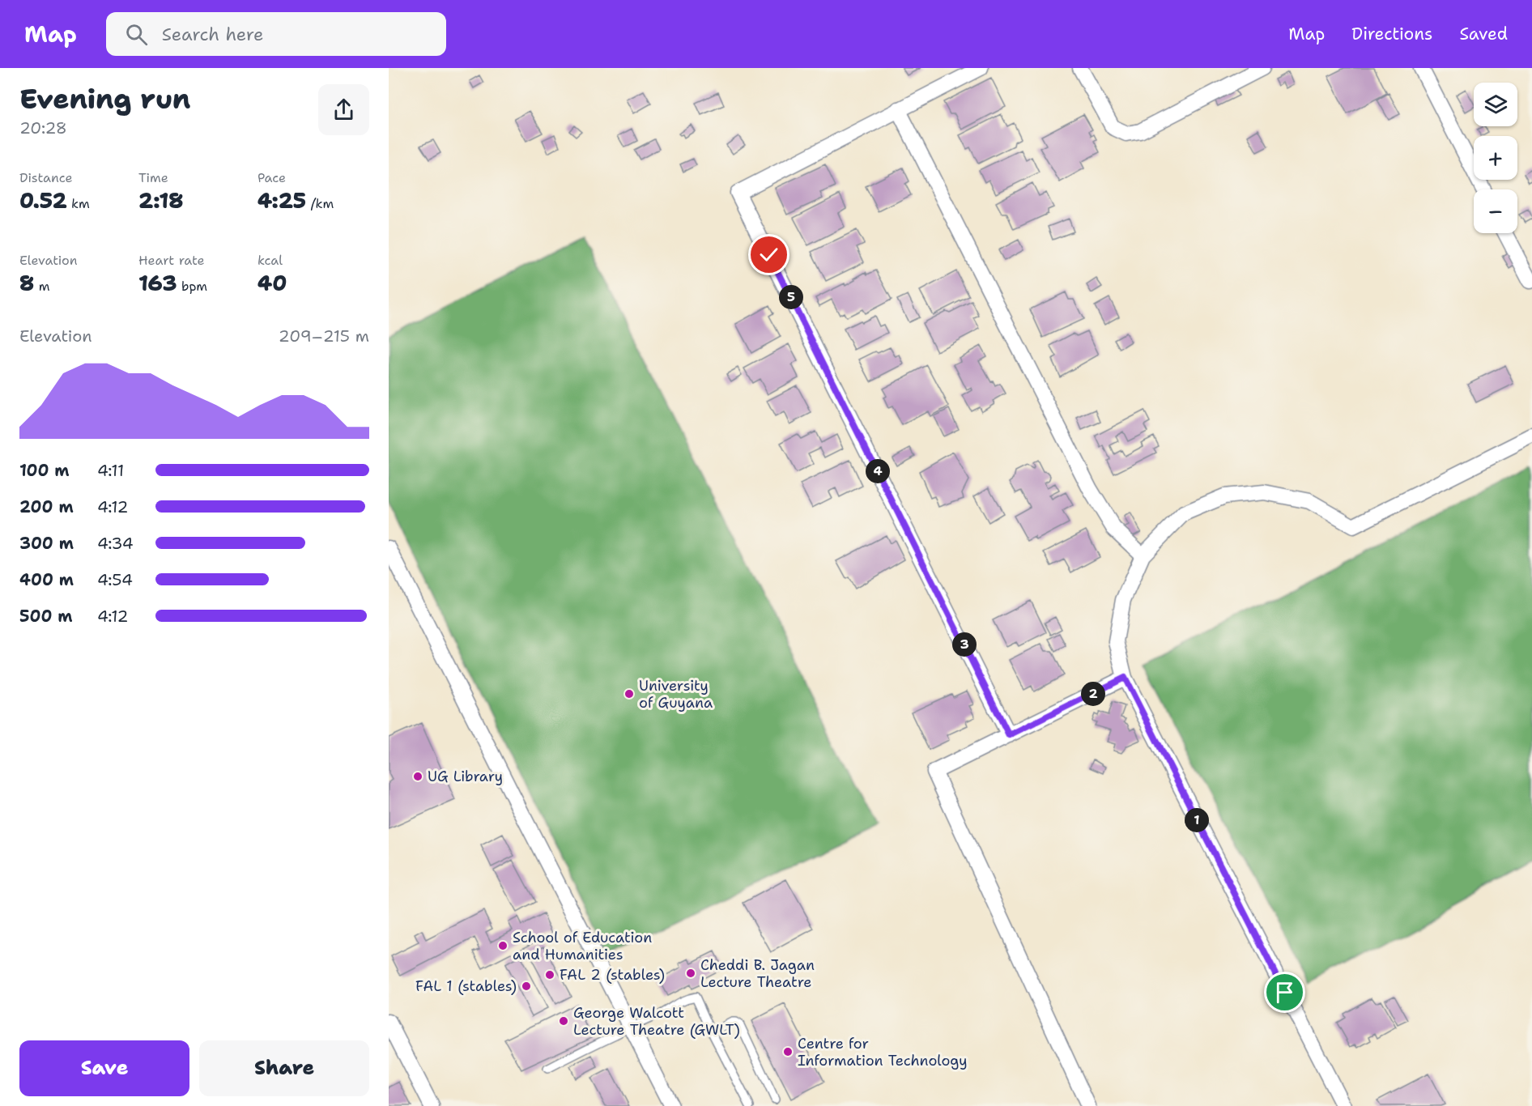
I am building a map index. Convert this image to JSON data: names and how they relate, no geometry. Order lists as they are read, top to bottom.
{
  "places": [
    "University of Guyana",
    "UG Library",
    "School of Education and Humanities",
    "Cheddi B. Jagan Lecture Theatre",
    "FAL 2 (stables)",
    "FAL 1 (stables)",
    "George Walcott Lecture Theatre (GWLT)",
    "Centre for Information Technology"
  ],
  "page": {
    "header": "Map",
    "search": "Search here",
    "nav": ["Map", "Directions", "Saved"],
    "heading": ["Evening run", "20:28"],
    "map_buttons": ["+", "−"],
    "stats": [
      ["Distance", "0.52 km"],
      ["Time", "2:18"],
      ["Pace", "4:25 /km"],
      ["Elevation", "8 m"],
      ["Heart rate", "163 bpm"],
      ["kcal", "40"]
    ],
    "pins": [
      "5",
      "4",
      "3",
      "2",
      "1"
    ],
    "chart": ["Elevation", "209–215 m"],
    "list": [
      {
        "name": "100 m",
        "note": "4:11"
      },
      {
        "name": "200 m",
        "note": "4:12"
      },
      {
        "name": "300 m",
        "note": "4:34"
      },
      {
        "name": "400 m",
        "note": "4:54"
      },
      {
        "name": "500 m",
        "note": "4:12"
      }
    ],
    "buttons": ["Save", "Share"]
  }
}
